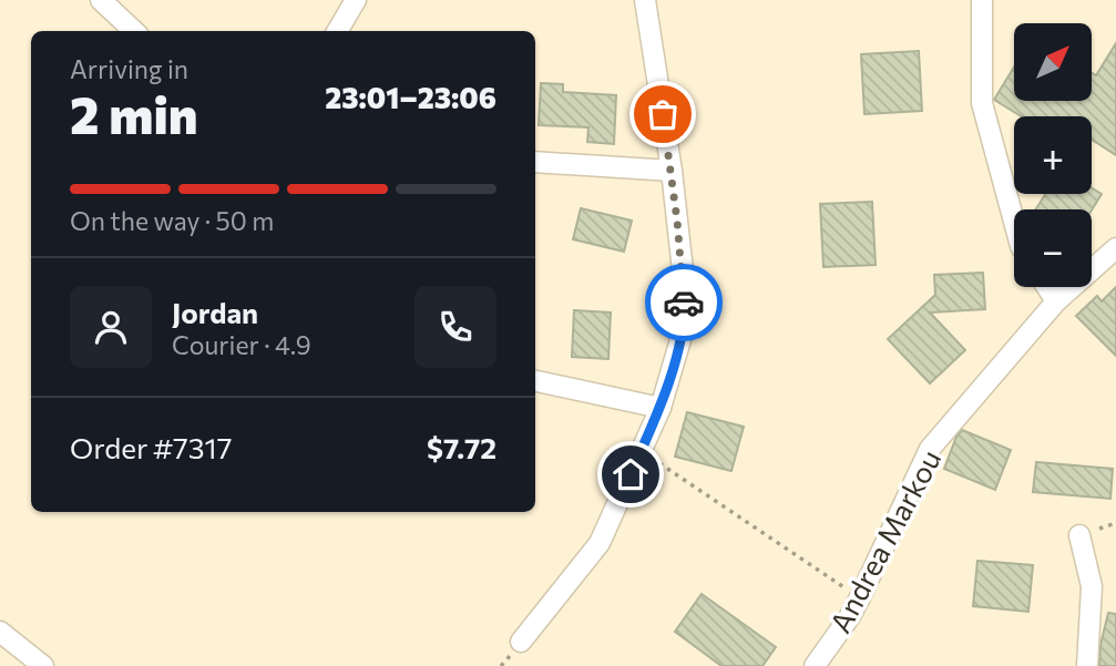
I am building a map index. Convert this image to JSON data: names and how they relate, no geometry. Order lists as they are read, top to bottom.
{
  "streets": {
    "street": ["Andrea Markou"]
  },
  "north": "top right",
  "page": {
    "map_buttons": ["+", "−"],
    "heading": ["2 min", "Arriving in", "23:01–23:06"],
    "panel": [
      "Jordan",
      "Courier · 4.9",
      "Order #7317",
      "$7.72"
    ],
    "bar": "On the way · 50 m"
  }
}
